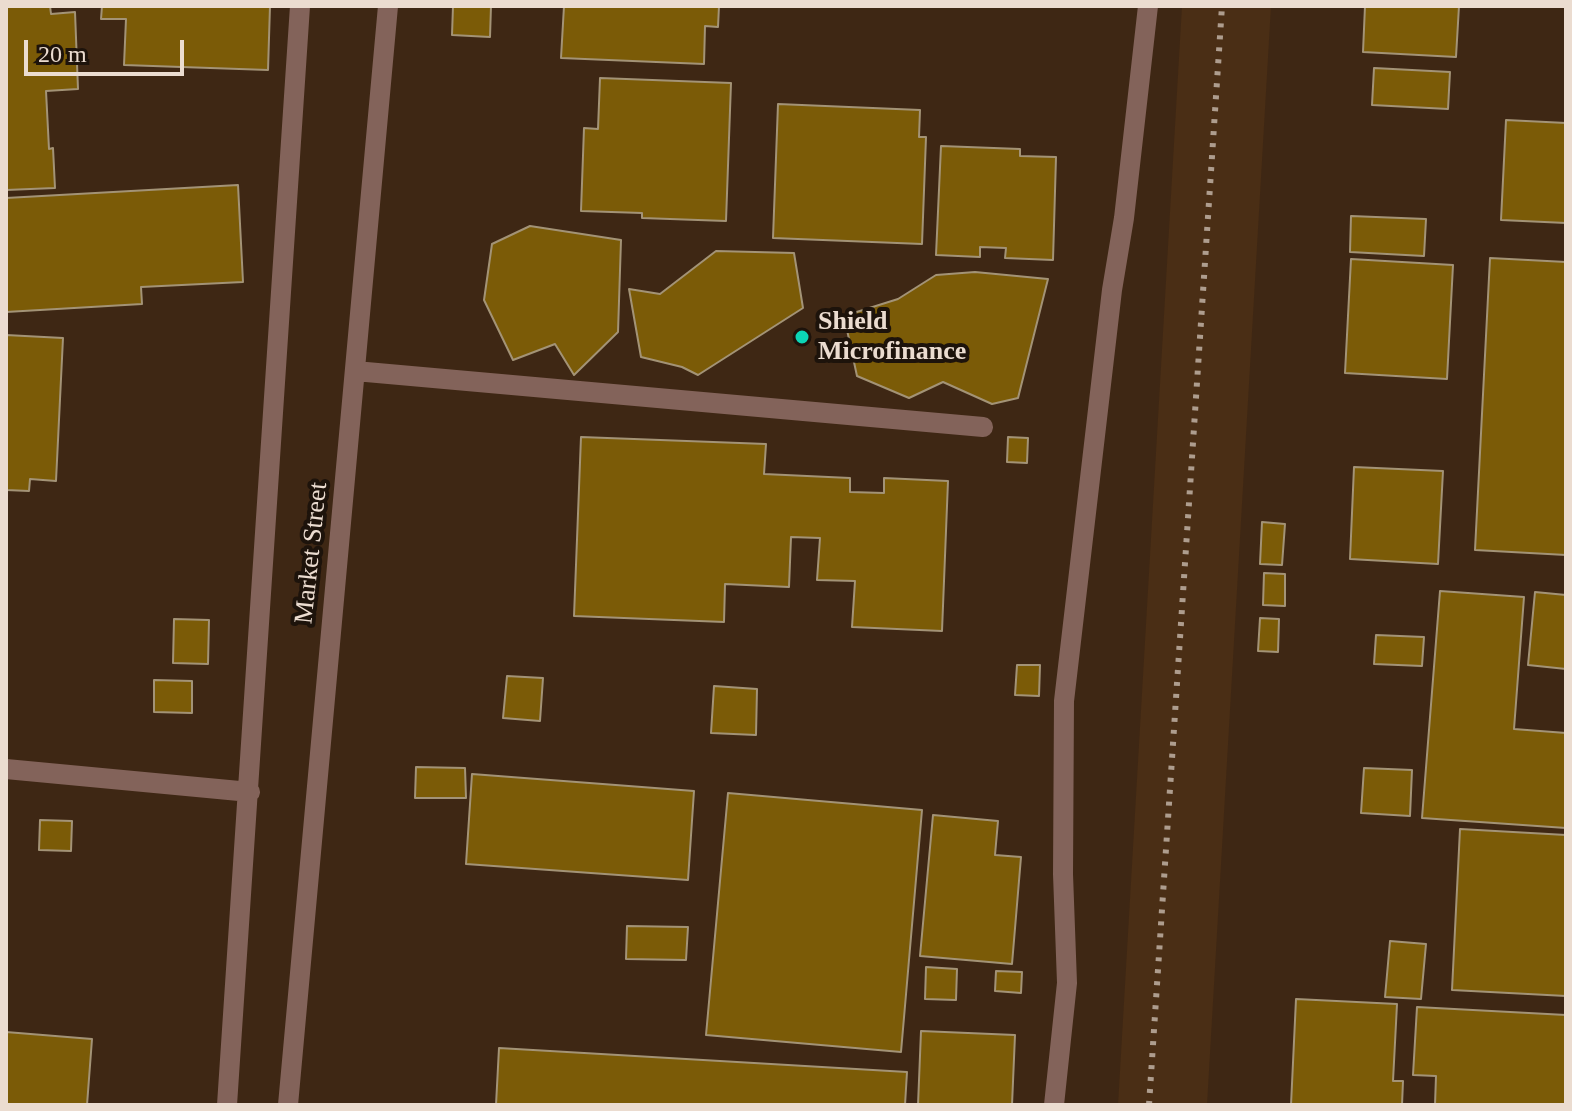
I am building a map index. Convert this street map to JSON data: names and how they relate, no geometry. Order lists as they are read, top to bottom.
{
  "streets": {
    "street": ["Market Street"]
  },
  "places": ["Shield Microfinance"],
  "scale_bar": "20 m"
}
